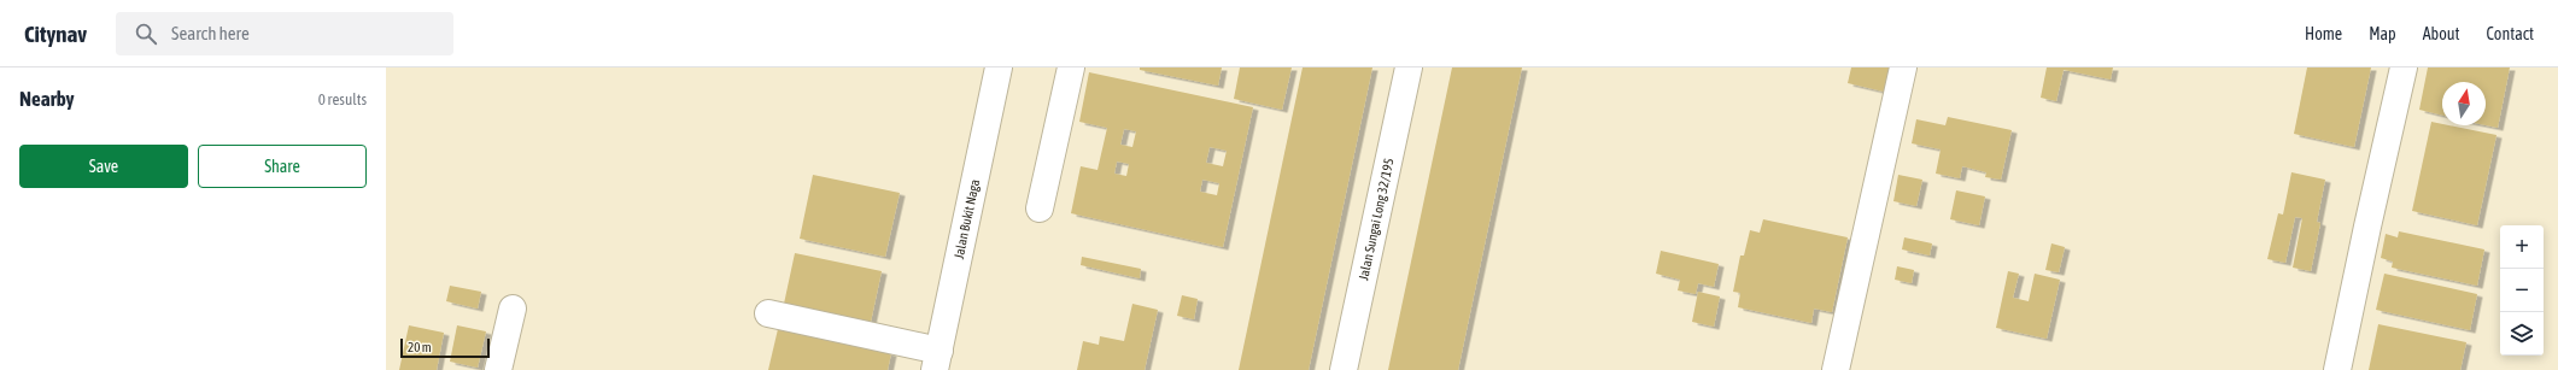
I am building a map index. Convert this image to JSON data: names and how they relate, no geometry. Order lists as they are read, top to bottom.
{
  "streets": {
    "street": ["Jalan Bukit Naga", "Jalan Sungai Long 32/195"]
  },
  "scale_bar": "20 m",
  "north": "top",
  "page": {
    "header": "Citynav",
    "search": "Search here",
    "nav": [
      "Home",
      "Map",
      "About",
      "Contact"
    ],
    "heading": ["Nearby", "0 results"],
    "buttons": ["Save", "Share"],
    "map_buttons": ["+", "−"],
    "scale": "20 m"
  }
}
